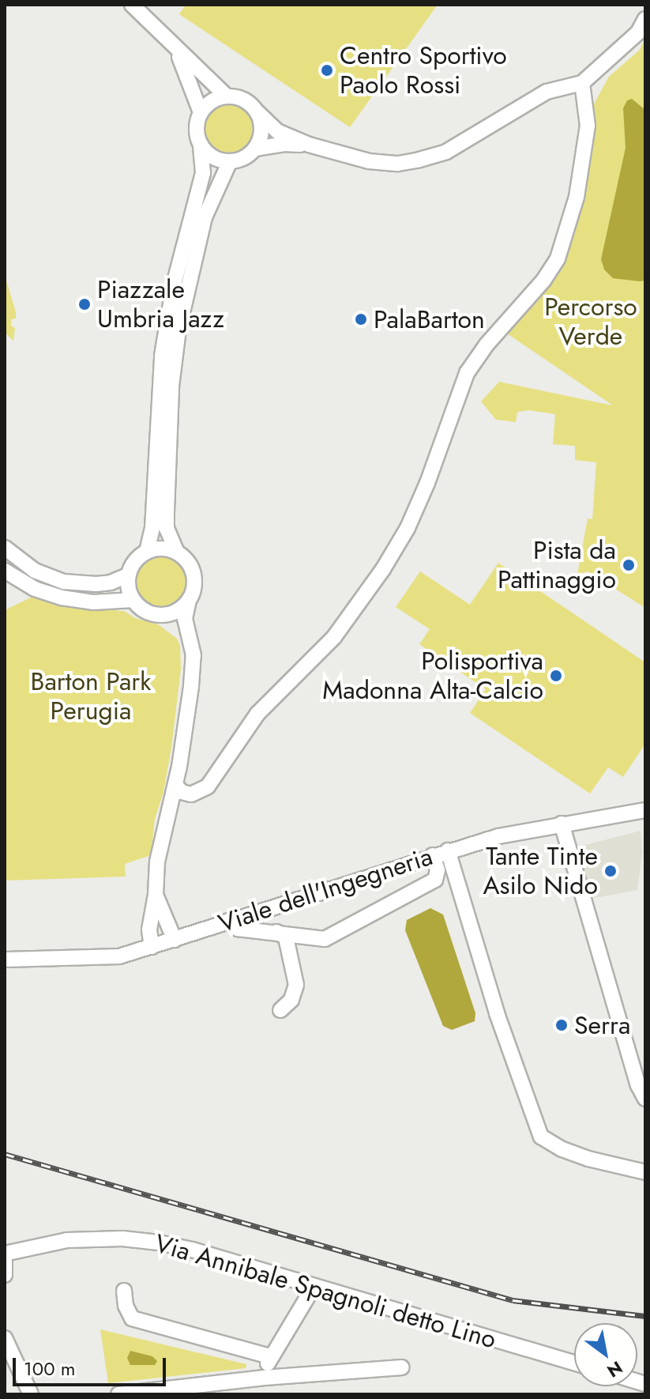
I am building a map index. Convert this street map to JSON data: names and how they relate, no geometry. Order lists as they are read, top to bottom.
{
  "streets": {
    "street": ["Viale dell'Ingegneria", "Via Annibale Spagnoli detto Lino"]
  },
  "parks": ["Percorso Verde", "Barton Park Perugia"],
  "places": [
    "Centro Sportivo Paolo Rossi",
    "Piazzale Umbria Jazz",
    "PalaBarton",
    "Pista da Pattinaggio",
    "Polisportiva Madonna Alta-Calcio",
    "Tante Tinte Asilo Nido",
    "Serra"
  ],
  "scale_bar": "100 m",
  "north": "bottom right"
}
